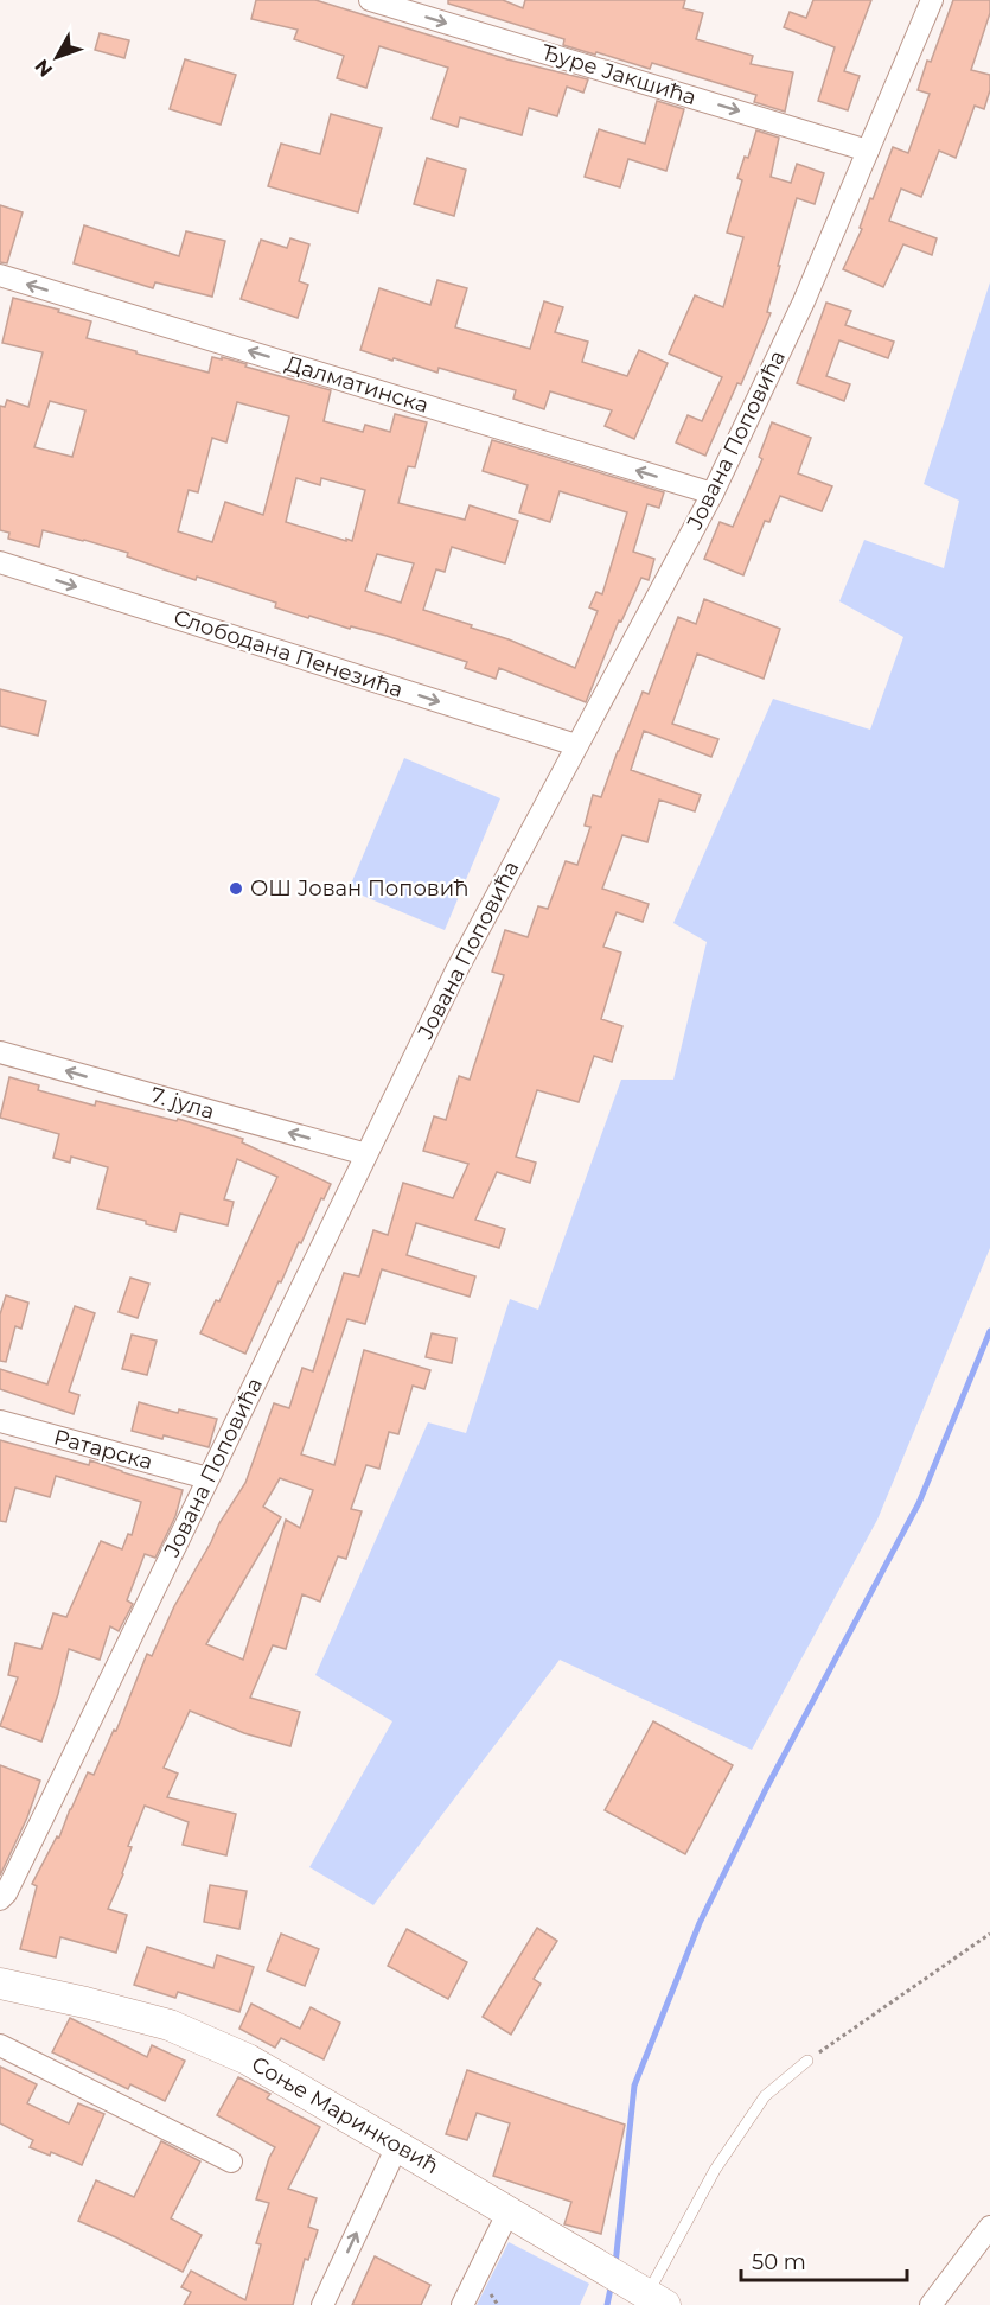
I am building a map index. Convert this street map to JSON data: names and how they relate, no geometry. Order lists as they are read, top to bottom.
{
  "streets": {
    "street": [
      "Ђуре Јакшића",
      "Далматинска",
      "Јована Поповића",
      "Слободана Пенезића",
      "7. јула",
      "Ратарска",
      "Соње Маринковић"
    ]
  },
  "crossings": [
    ["Ђуре Јакшића", "Јована Поповића"],
    ["Далматинска", "Јована Поповића"],
    ["Јована Поповића", "Слободана Пенезића"],
    ["Јована Поповића", "7. јула"],
    ["Јована Поповића", "Ратарска"]
  ],
  "one_way": [
    "Ђуре Јакшића",
    "Далматинска",
    "Слободана Пенезића",
    "7. јула"
  ],
  "places": ["ОШ Јован Поповић"],
  "scale_bar": "50 m",
  "north": "bottom left"
}
